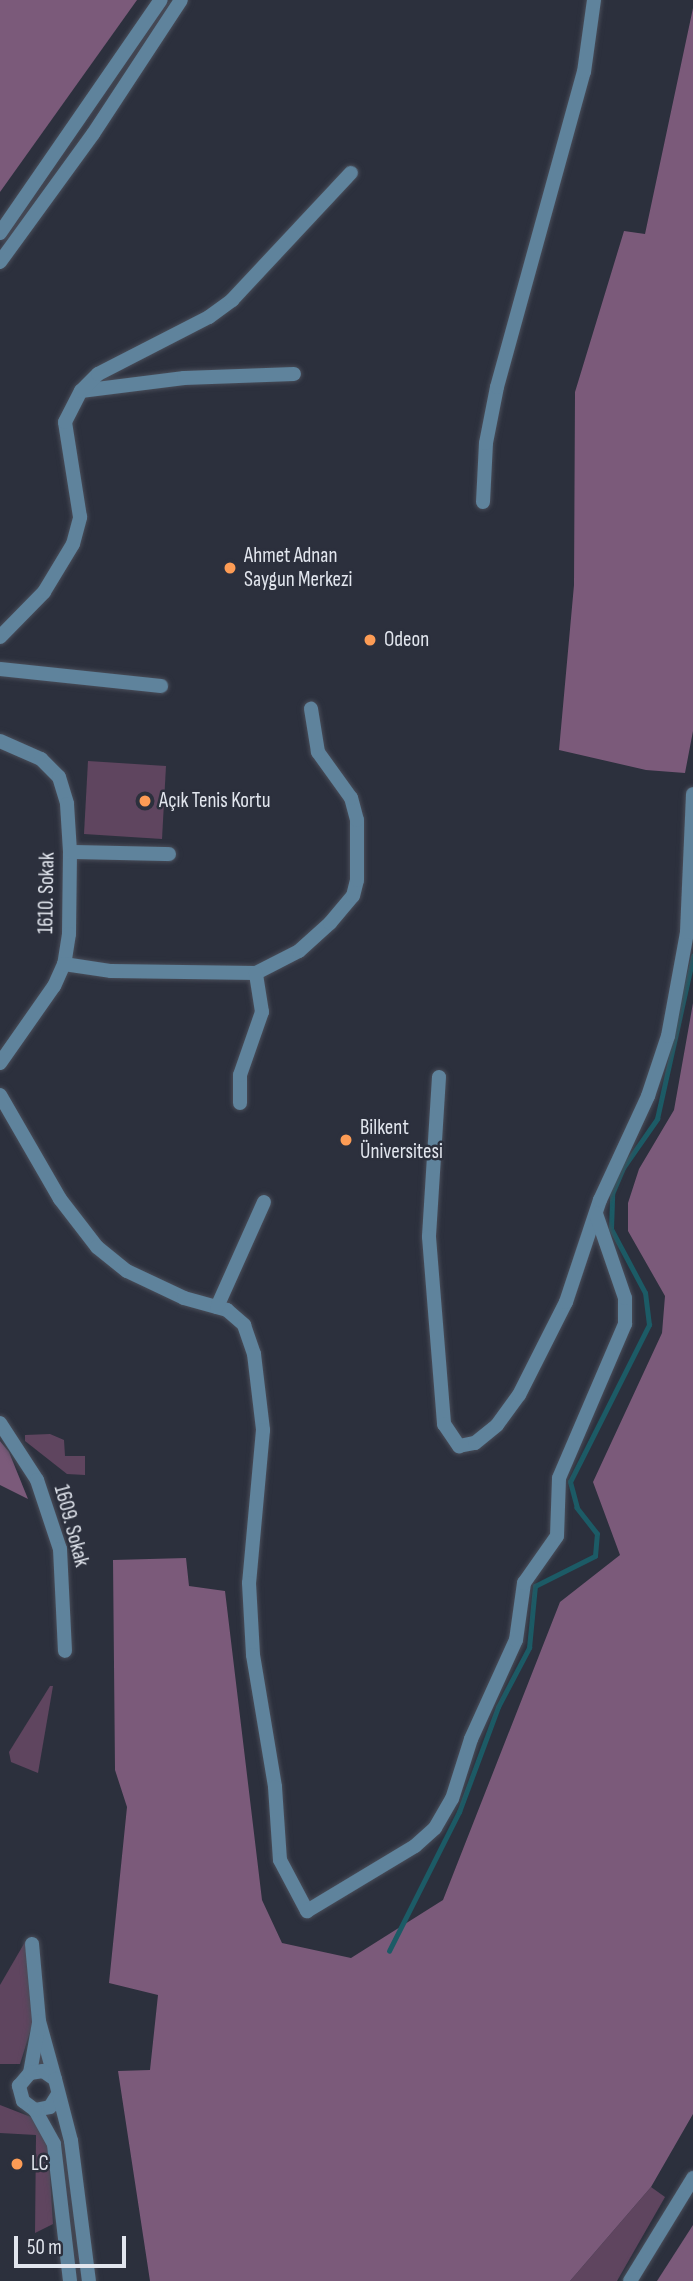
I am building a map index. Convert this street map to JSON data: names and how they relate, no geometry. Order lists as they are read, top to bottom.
{
  "streets": {
    "street": ["1610. Sokak", "1609. Sokak"]
  },
  "places": [
    "Ahmet Adnan Saygun Merkezi",
    "Odeon",
    "Açık Tenis Kortu",
    "Bilkent Üniversitesi",
    "LC"
  ],
  "scale_bar": "50 m"
}
